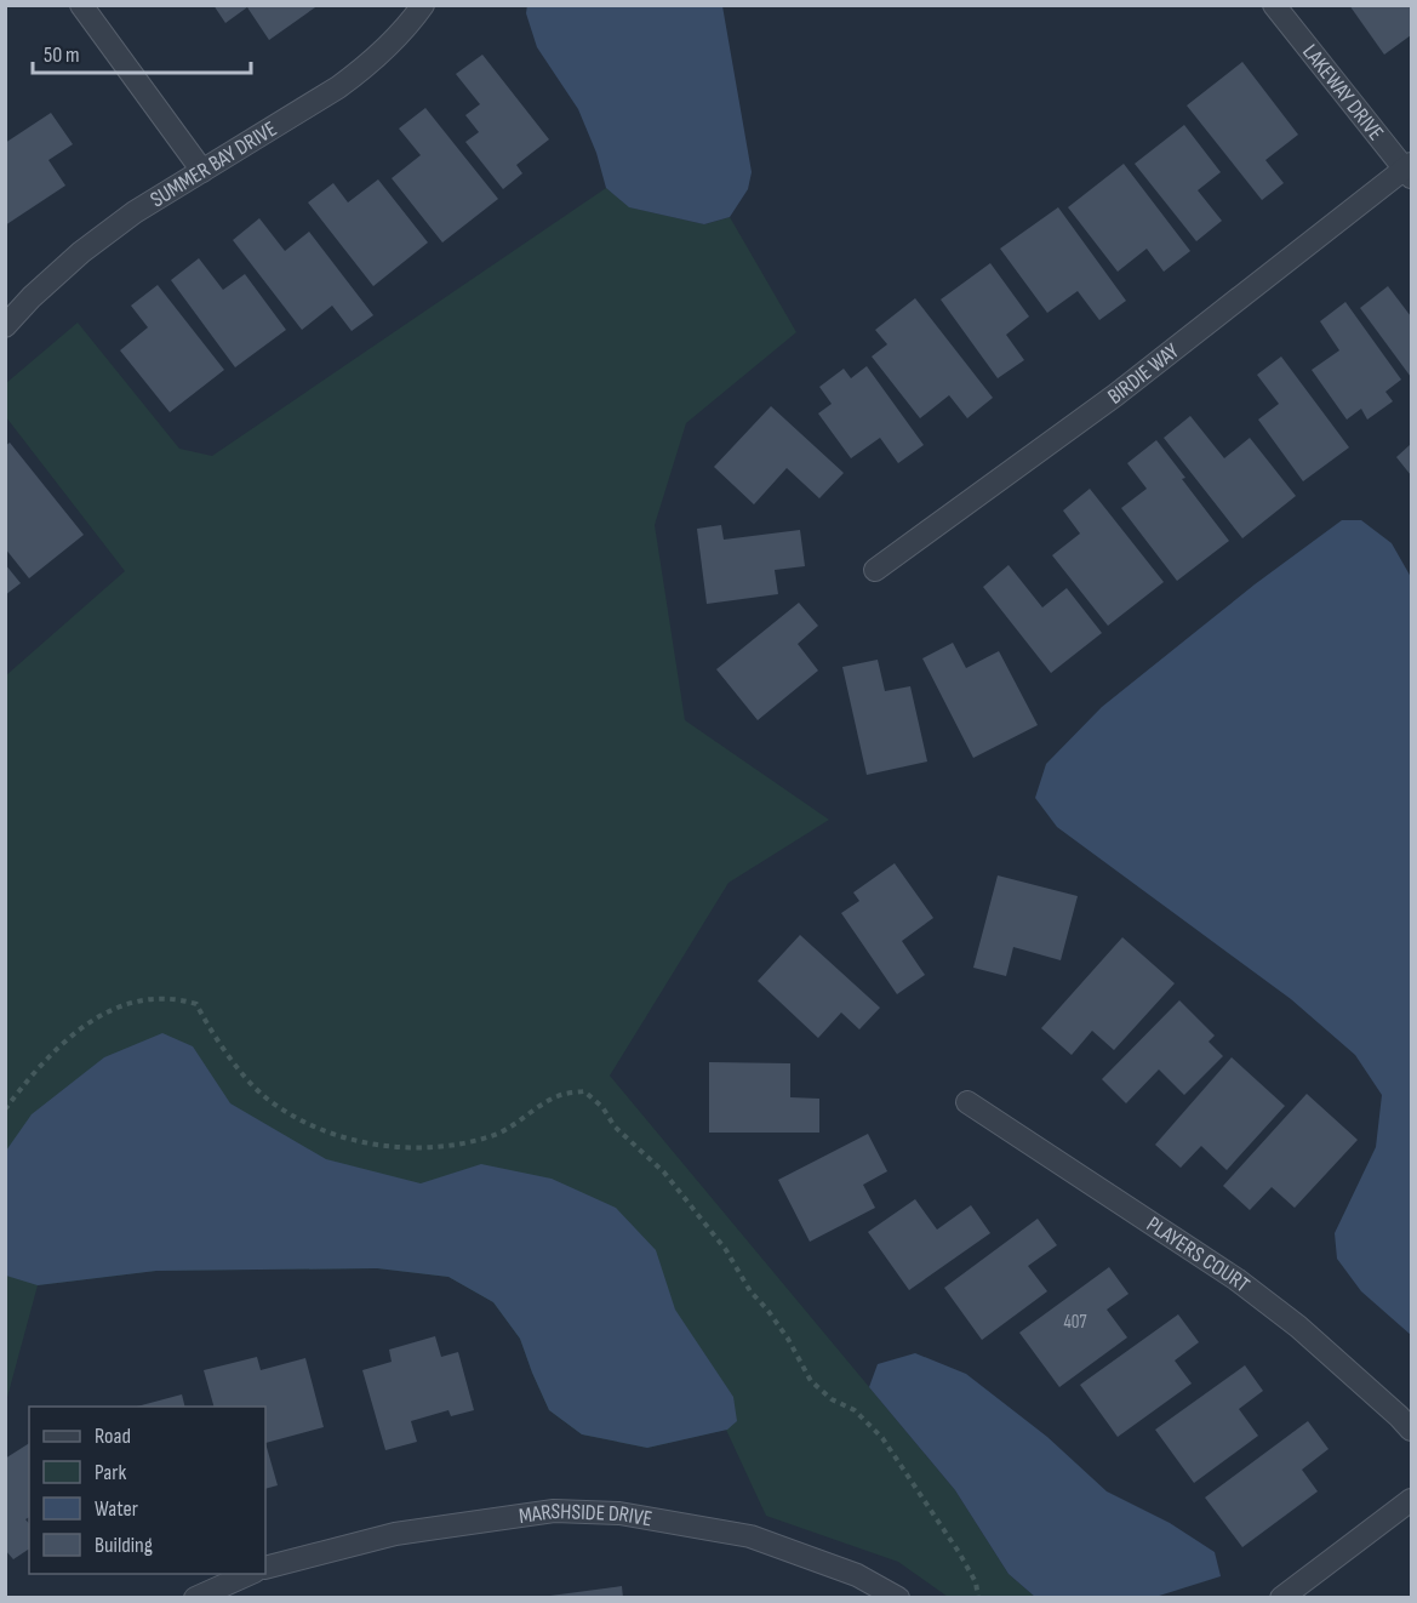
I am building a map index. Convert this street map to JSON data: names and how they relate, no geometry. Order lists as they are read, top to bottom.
{
  "streets": {
    "street": [
      "LAKEWAY DRIVE",
      "SUMMER BAY DRIVE",
      "BIRDIE WAY",
      "PLAYERS COURT",
      "MARSHSIDE DRIVE"
    ]
  },
  "crossings": [
    ["LAKEWAY DRIVE", "BIRDIE WAY"]
  ],
  "house_numbers": ["407"],
  "legend": [
    "Road",
    "Park",
    "Water",
    "Building"
  ],
  "scale_bar": "50 m"
}
